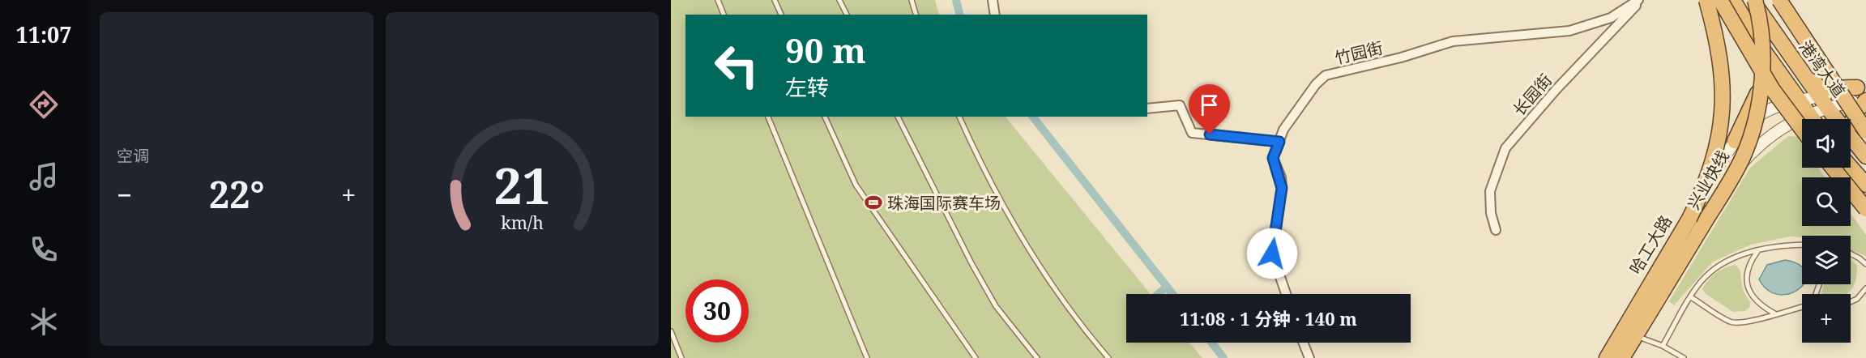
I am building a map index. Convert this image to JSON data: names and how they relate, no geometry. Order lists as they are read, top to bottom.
{
  "streets": {
    "highway": ["港湾大道", "兴业快线"],
    "street": ["竹园街", "长园街", "哈工大路"]
  },
  "crossings": [
    ["竹园街", "长园街"],
    ["港湾大道", "兴业快线"],
    ["港湾大道", "哈工大路"]
  ],
  "places": {
    "sports": ["珠海国际赛车场"]
  },
  "page": {
    "tabs": "11:07",
    "tile": "空调",
    "turn": ["90 m", "左转"],
    "map_buttons": "+",
    "heat": ["−", "22°", "+"],
    "limit": "30",
    "trip": "11:08 · 1 分钟 · 140 m",
    "gauge": ["21", "km/h"]
  }
}
